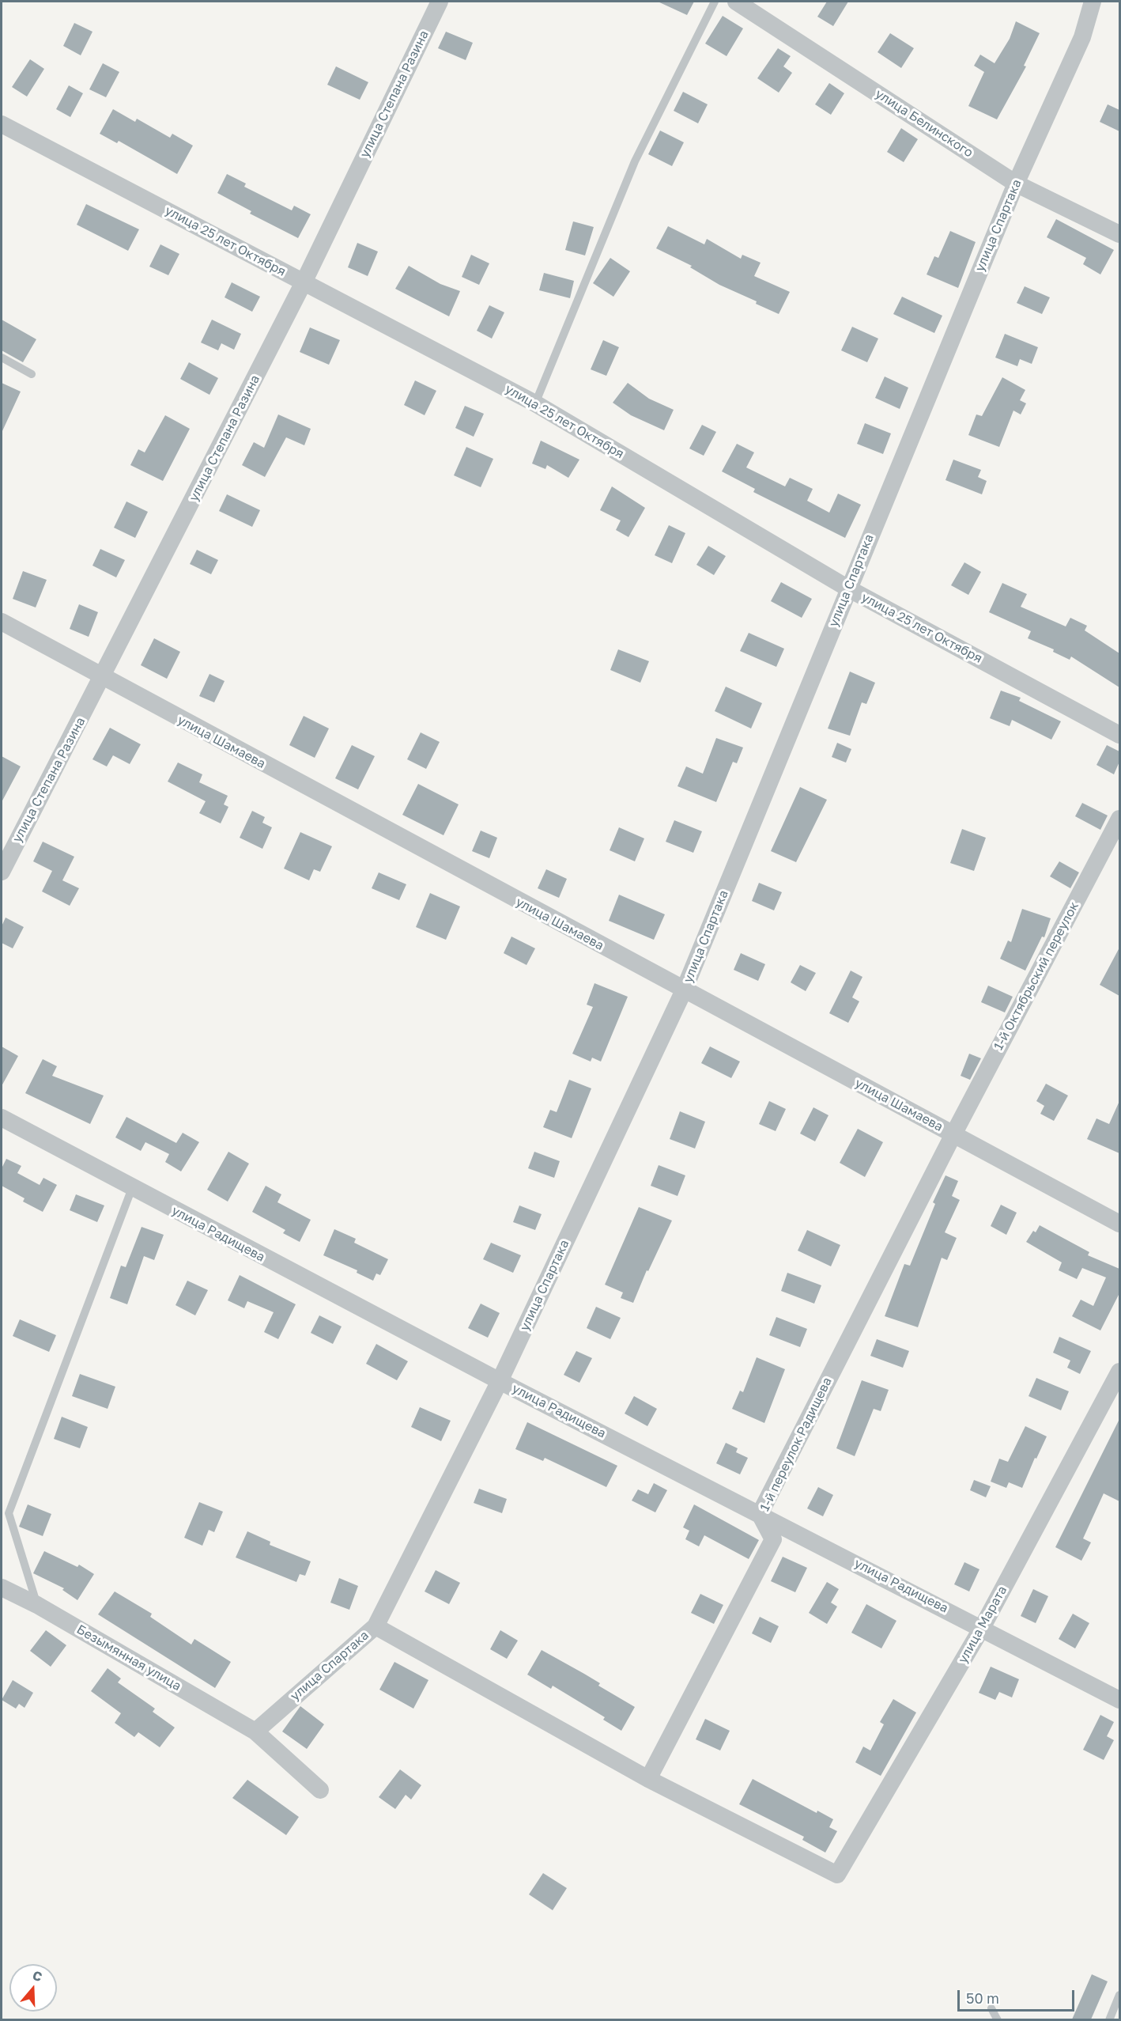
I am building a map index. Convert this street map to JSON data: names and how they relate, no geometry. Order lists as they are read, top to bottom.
{
  "streets": {
    "street": [
      "улица Степана Разина",
      "улица Белинского",
      "улица Спартака",
      "улица 25 лет Октября",
      "улица Шамаева",
      "1-й Октябрьский переулок",
      "улица Радищева",
      "1-й переулок Радищева",
      "улица Марата",
      "Безымянная улица"
    ]
  },
  "crossings": [
    ["улица Степана Разина", "улица 25 лет Октября"],
    ["улица Степана Разина", "улица Шамаева"],
    ["улица Белинского", "улица Спартака"],
    ["улица Спартака", "улица 25 лет Октября"],
    ["улица Спартака", "улица Шамаева"],
    ["улица Спартака", "улица Радищева"],
    ["улица Спартака", "Безымянная улица"],
    ["улица Шамаева", "1-й Октябрьский переулок"],
    ["улица Шамаева", "1-й переулок Радищева"],
    ["1-й Октябрьский переулок", "1-й переулок Радищева"],
    ["улица Радищева", "1-й переулок Радищева"],
    ["улица Радищева", "улица Марата"],
    ["1-й переулок Радищева", "улица Марата"]
  ],
  "scale_bar": "50 m",
  "north": "top"
}
